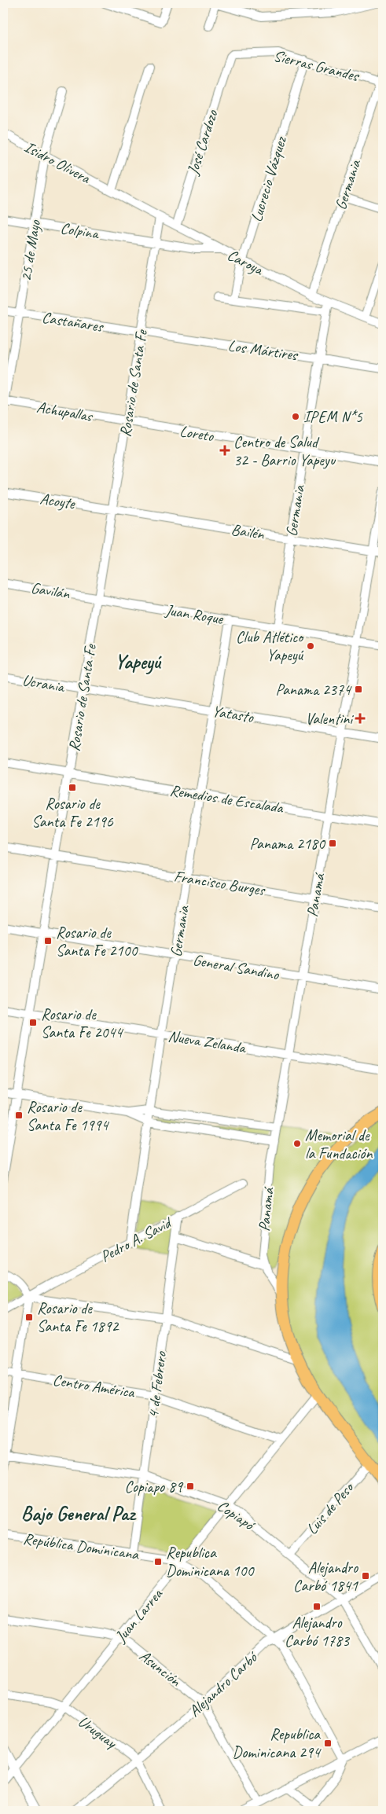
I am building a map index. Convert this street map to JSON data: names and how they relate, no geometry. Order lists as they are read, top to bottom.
{
  "streets": {
    "street": [
      "Sierras Grandes",
      "José Cardozo",
      "Isidro Olivera",
      "Lucrecio Vázquez",
      "Germania",
      "Colpina",
      "25 de Mayo",
      "Caroya",
      "Castañares",
      "Los Mártires",
      "Rosario de Santa Fe",
      "Achupallas",
      "Loreto",
      "Acoyte",
      "Bailén",
      "Gavilán",
      "Juan Roque",
      "Ucrania",
      "Yatasto",
      "Remedios de Escalada",
      "Francisco Burges",
      "Panamá",
      "General Sandino",
      "Nueva Zelanda",
      "Pedro A. Savid",
      "4 de Febrero",
      "Centro América",
      "Luis de Peso",
      "Copiapó",
      "República Dominicana",
      "Juan Larrea",
      "Asunción",
      "Alejandro Carbó",
      "Uruguay"
    ]
  },
  "crossings": [
    ["Sierras Grandes", "José Cardozo"],
    ["Sierras Grandes", "Lucrecio Vázquez"],
    ["Sierras Grandes", "Germania"],
    ["José Cardozo", "Caroya"],
    ["Isidro Olivera", "25 de Mayo"],
    ["Isidro Olivera", "Caroya"],
    ["Lucrecio Vázquez", "Caroya"],
    ["Germania", "Caroya"],
    ["Germania", "Los Mártires"],
    ["Germania", "Loreto"],
    ["Germania", "Bailén"],
    ["Germania", "Juan Roque"],
    ["Germania", "Yatasto"],
    ["Germania", "Remedios de Escalada"],
    ["Germania", "Francisco Burges"],
    ["Germania", "General Sandino"],
    ["Germania", "Nueva Zelanda"],
    ["Germania", "Pedro A. Savid"],
    ["Colpina", "25 de Mayo"],
    ["Colpina", "Caroya"],
    ["Colpina", "Rosario de Santa Fe"],
    ["25 de Mayo", "Castañares"],
    ["25 de Mayo", "Achupallas"],
    ["Caroya", "Rosario de Santa Fe"],
    ["Castañares", "Los Mártires"],
    ["Castañares", "Rosario de Santa Fe"],
    ["Los Mártires", "Rosario de Santa Fe"],
    ["Rosario de Santa Fe", "Achupallas"],
    ["Rosario de Santa Fe", "Loreto"],
    ["Rosario de Santa Fe", "Acoyte"],
    ["Rosario de Santa Fe", "Bailén"],
    ["Rosario de Santa Fe", "Gavilán"],
    ["Rosario de Santa Fe", "Juan Roque"],
    ["Rosario de Santa Fe", "Ucrania"],
    ["Rosario de Santa Fe", "Yatasto"],
    ["Rosario de Santa Fe", "Remedios de Escalada"],
    ["Rosario de Santa Fe", "Francisco Burges"],
    ["Rosario de Santa Fe", "General Sandino"],
    ["Rosario de Santa Fe", "Nueva Zelanda"],
    ["Achupallas", "Loreto"],
    ["Acoyte", "Bailén"],
    ["Bailén", "Panamá"],
    ["Gavilán", "Juan Roque"],
    ["Juan Roque", "Panamá"],
    ["Ucrania", "Yatasto"],
    ["Yatasto", "Panamá"],
    ["Remedios de Escalada", "Panamá"],
    ["Francisco Burges", "Panamá"],
    ["Panamá", "General Sandino"],
    ["Panamá", "Nueva Zelanda"],
    ["Pedro A. Savid", "4 de Febrero"],
    ["4 de Febrero", "Centro América"],
    ["4 de Febrero", "Copiapó"],
    ["4 de Febrero", "República Dominicana"],
    ["Centro América", "Juan Larrea"],
    ["Luis de Peso", "Copiapó"],
    ["Copiapó", "Juan Larrea"],
    ["Copiapó", "Alejandro Carbó"],
    ["República Dominicana", "Juan Larrea"],
    ["República Dominicana", "Alejandro Carbó"],
    ["Juan Larrea", "Asunción"],
    ["Juan Larrea", "Uruguay"],
    ["Asunción", "Alejandro Carbó"],
    ["Alejandro Carbó", "Uruguay"]
  ],
  "districts": ["Yapeyú", "Bajo General Paz"],
  "places": {
    "other": ["IPEM N*5", "Club Atlético Yapeyú", "Memorial de la Fundación"],
    "health": ["Centro de Salud 32 - Barrio Yapeyu", "Valentini"],
    "transit": [
      "Panama 2374",
      "Rosario de Santa Fe 2196",
      "Panama 2180",
      "Rosario de Santa Fe 2100",
      "Rosario de Santa Fe 2044",
      "Rosario de Santa Fe 1994",
      "Rosario de Santa Fe 1892",
      "Copiapo 89",
      "Republica Dominicana 100",
      "Alejandro Carbó 1841",
      "Alejandro Carbó 1783",
      "Republica Dominicana 294"
    ]
  }
}
